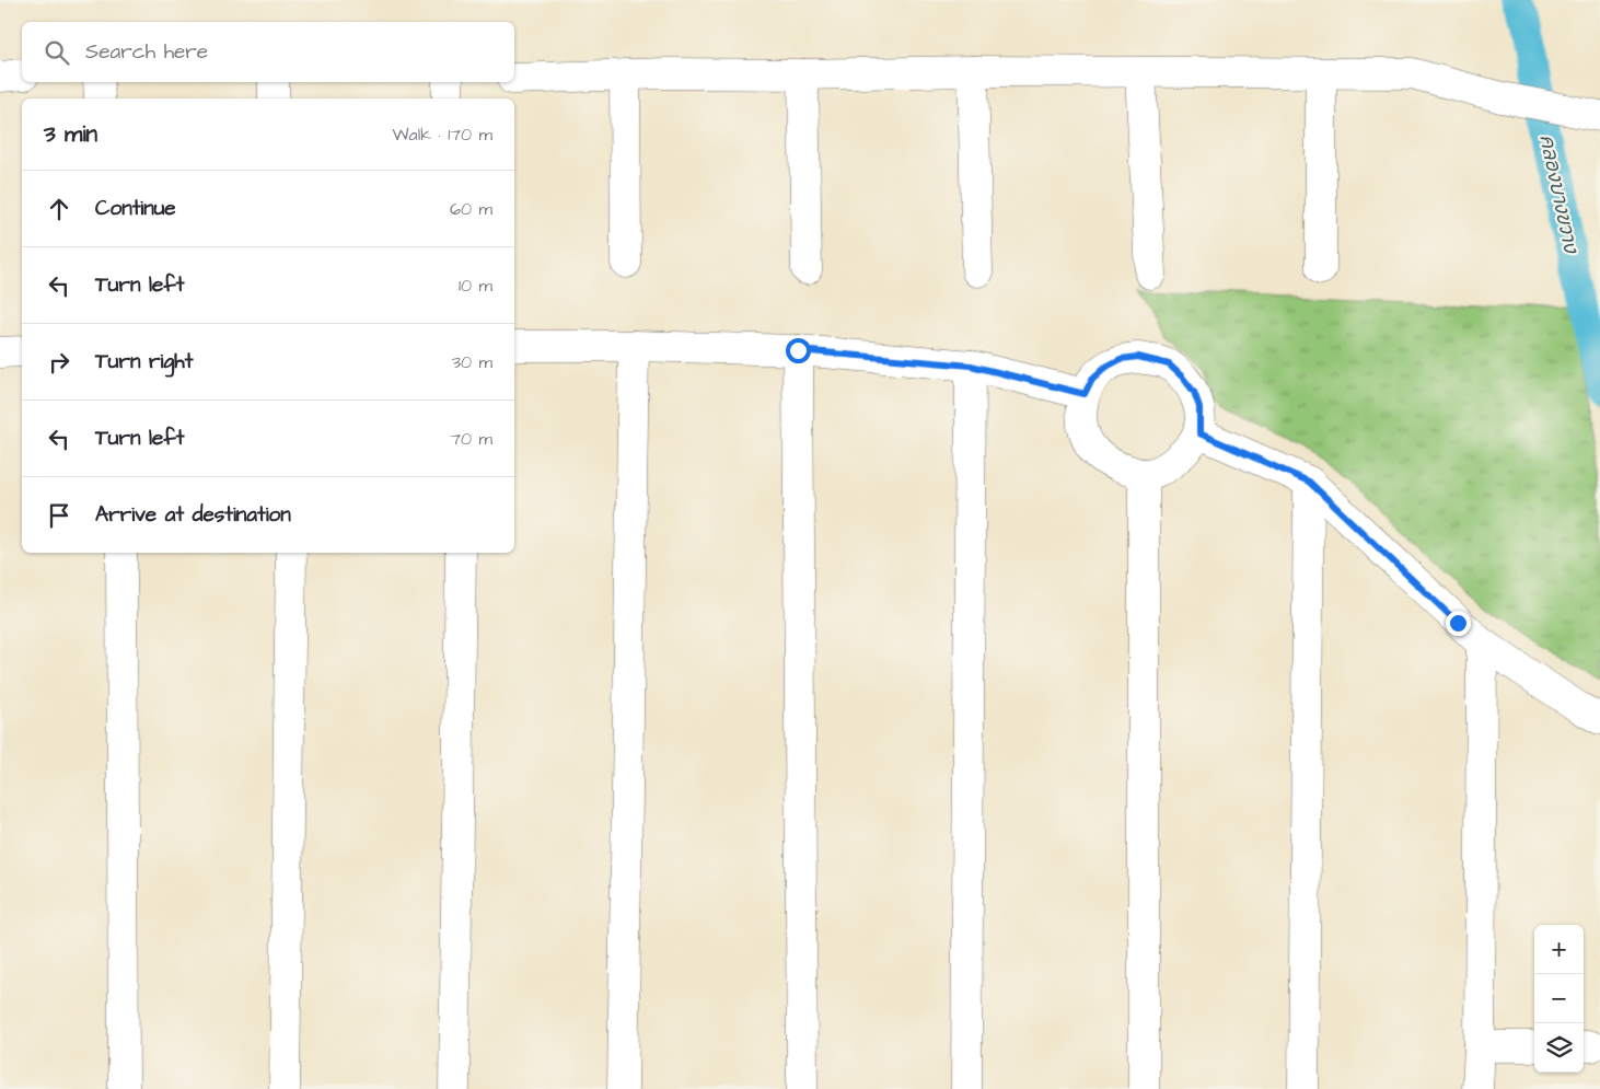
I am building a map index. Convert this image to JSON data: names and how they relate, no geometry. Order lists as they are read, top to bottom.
{
  "water": ["คลองบางขวาง"],
  "page": {
    "search": "Search here",
    "heading": ["3 min", "Walk · 170 m"],
    "list": [
      ["Continue", "60 m"],
      ["Turn left", "10 m"],
      ["Turn right", "30 m"],
      ["Turn left", "70 m"],
      "Arrive at destination"
    ],
    "map_buttons": ["+", "−"]
  }
}
